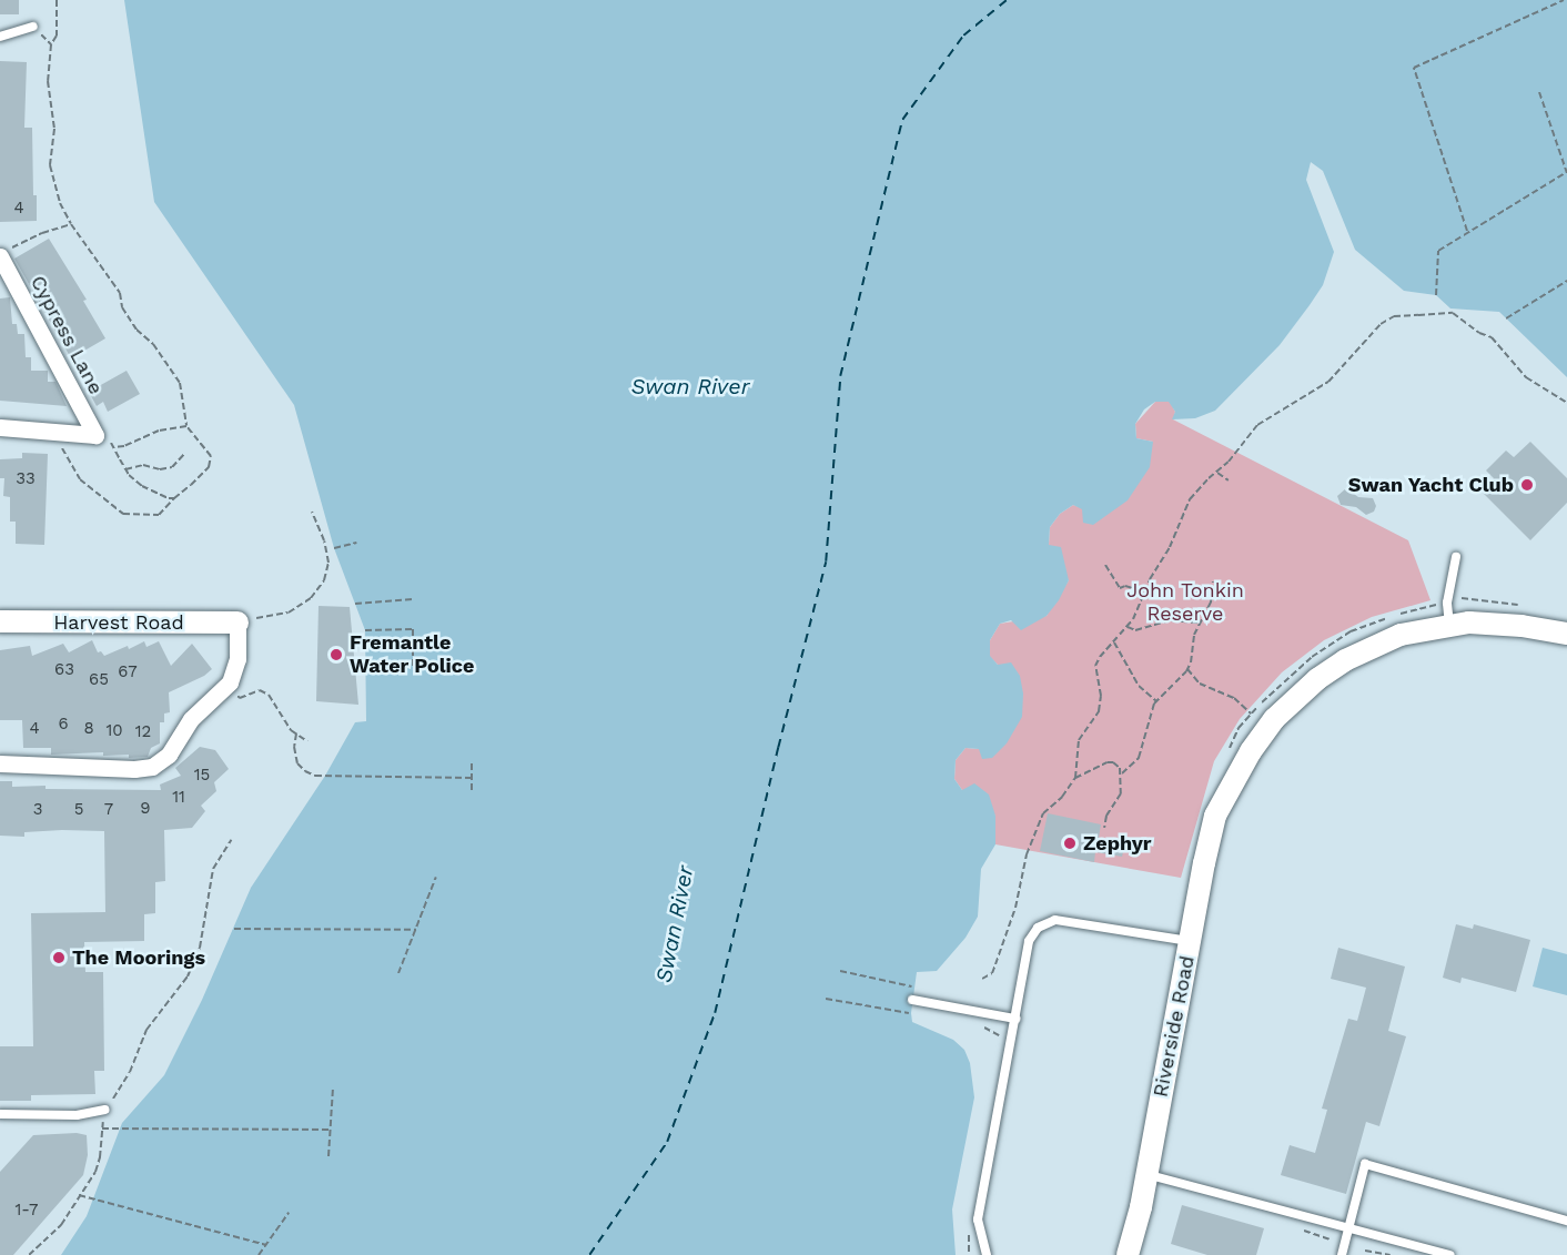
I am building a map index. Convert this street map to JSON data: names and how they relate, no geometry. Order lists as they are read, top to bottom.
{
  "streets": {
    "street": ["Cypress Lane", "Harvest Road", "Riverside Road"]
  },
  "water": ["Swan River"],
  "parks": ["John Tonkin Reserve"],
  "places": [
    "Swan Yacht Club",
    "Fremantle Water Police",
    "Zephyr",
    "The Moorings"
  ],
  "house_numbers": [
    "4",
    "33",
    "63",
    "67",
    "65",
    "6",
    "4",
    "8",
    "10",
    "12",
    "15",
    "11",
    "9",
    "3",
    "5",
    "7",
    "1-7"
  ]
}
